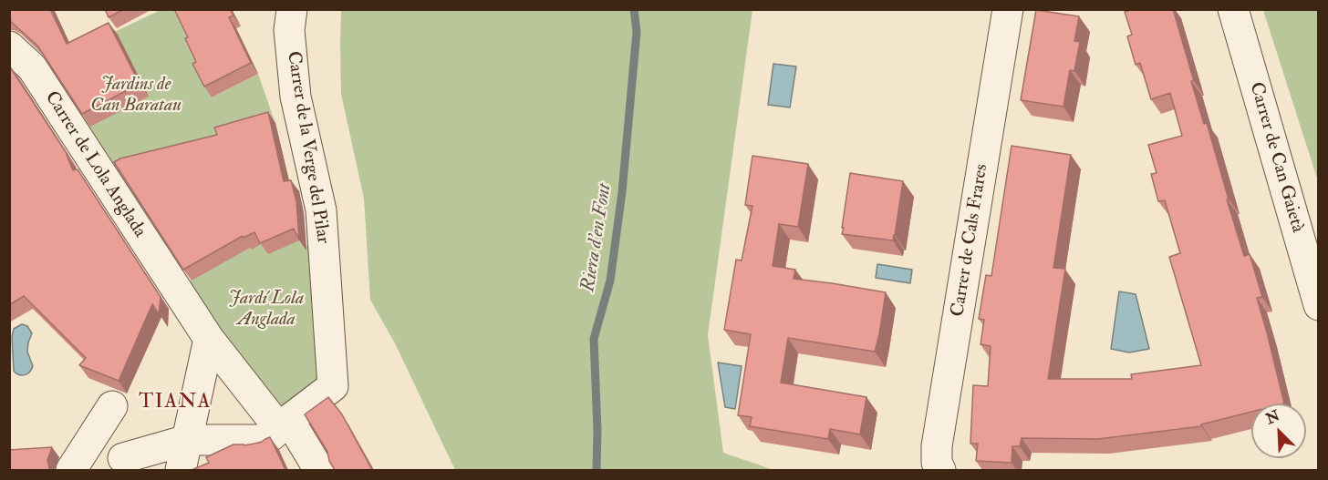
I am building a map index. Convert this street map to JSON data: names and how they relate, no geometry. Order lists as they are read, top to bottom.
{
  "streets": {
    "street": [
      "Carrer de la Verge del Pilar",
      "Carrer de Can Gaietà",
      "Carrer de Lola Anglada",
      "Carrer de Cals Frares"
    ]
  },
  "crossings": [
    ["Carrer de la Verge del Pilar", "Carrer de Lola Anglada"]
  ],
  "districts": ["TIANA"],
  "water": ["Riera d'en Font"],
  "parks": ["Jardins de Can Baratau", "Jardí Lola Anglada"],
  "north": "top left"
}
